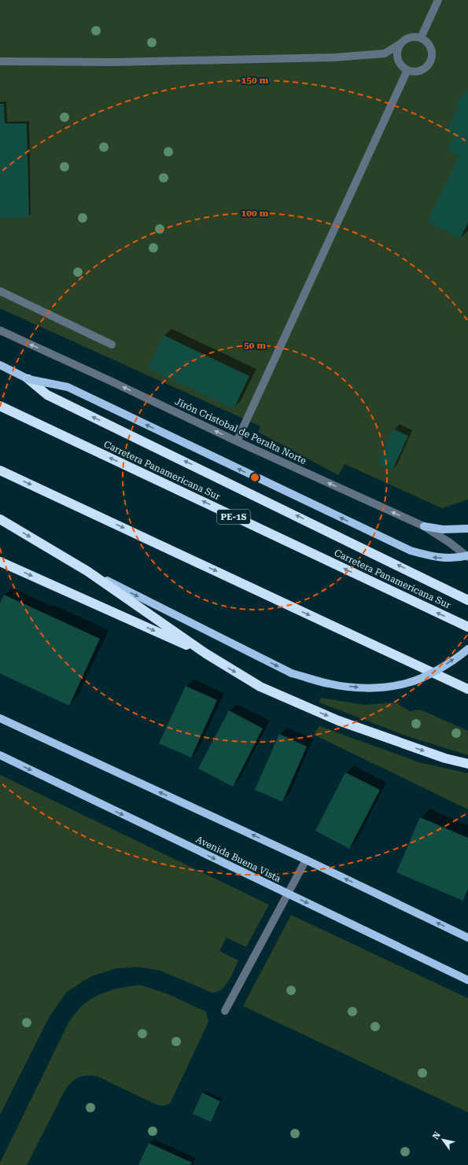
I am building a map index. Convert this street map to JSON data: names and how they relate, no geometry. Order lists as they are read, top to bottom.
{
  "streets": {
    "highway": ["Carretera Panamericana Sur", "PE-1S"],
    "main road": ["Avenida Buena Vista"],
    "street": ["Jirón Cristobal de Peralta Norte"]
  },
  "one_way": ["Jirón Cristobal de Peralta Norte"],
  "north": "top left",
  "rings": ["150 m", "100 m", "50 m"]
}
